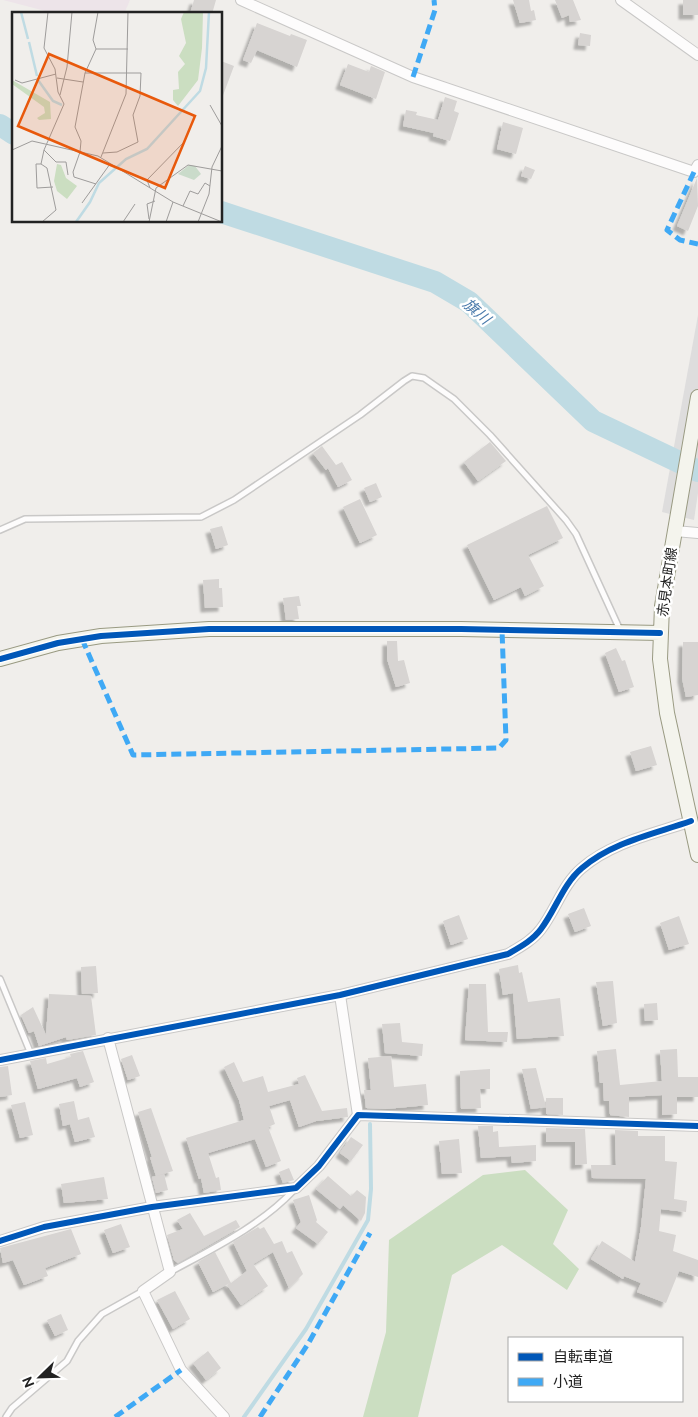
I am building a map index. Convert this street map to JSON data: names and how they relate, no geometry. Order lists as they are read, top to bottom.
{
  "streets": {
    "street": ["赤見本町線"]
  },
  "water": ["旗川"],
  "legend": ["自転車道", "小道"],
  "north": "bottom left"
}
